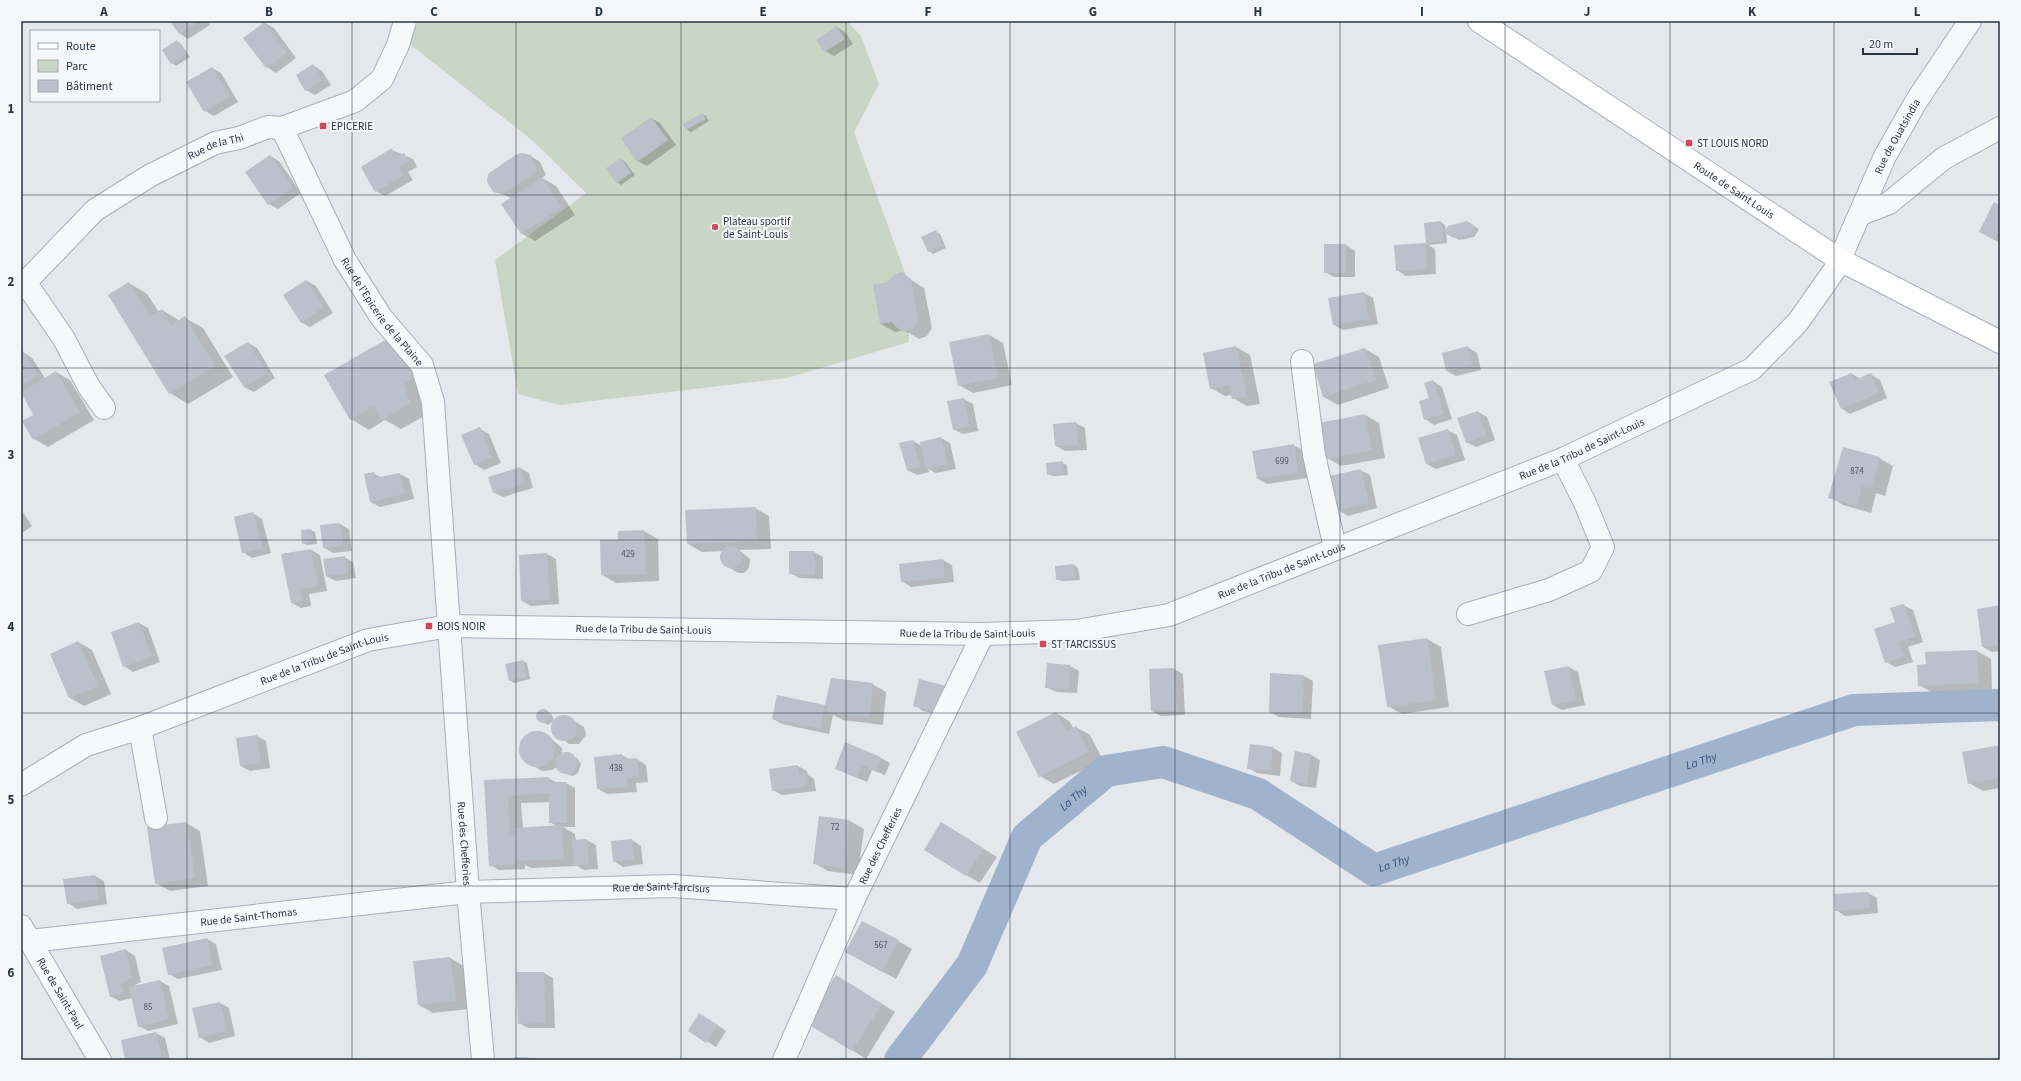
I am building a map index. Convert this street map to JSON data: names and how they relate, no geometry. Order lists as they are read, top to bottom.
{
  "streets": {
    "main road": ["Route de Saint Louis"],
    "street": [
      "Rue de Ouatsindia",
      "Rue de la Thi",
      "Rue de l'Epicerie de la Plaine",
      "Rue de la Tribu de Saint-Louis",
      "Rue des Chefferies",
      "Rue de Saint-Tarcisus",
      "Rue de Saint-Thomas",
      "Rue de Saint-Paul"
    ]
  },
  "crossings": [
    ["Rue de Ouatsindia", "Route de Saint Louis"],
    ["Rue de Ouatsindia", "Rue de la Tribu de Saint-Louis"],
    ["Rue de la Thi", "Rue de l'Epicerie de la Plaine"],
    ["Route de Saint Louis", "Rue de la Tribu de Saint-Louis"],
    ["Rue de l'Epicerie de la Plaine", "Rue de la Tribu de Saint-Louis"],
    ["Rue de l'Epicerie de la Plaine", "Rue des Chefferies"],
    ["Rue de la Tribu de Saint-Louis", "Rue des Chefferies"],
    ["Rue des Chefferies", "Rue de Saint-Tarcisus"],
    ["Rue des Chefferies", "Rue de Saint-Thomas"],
    ["Rue de Saint-Tarcisus", "Rue de Saint-Thomas"],
    ["Rue de Saint-Thomas", "Rue de Saint-Paul"]
  ],
  "water": ["La Thy"],
  "places": {
    "transit": [
      "EPICERIE",
      "ST LOUIS NORD",
      "BOIS NOIR",
      "ST TARCISSUS"
    ],
    "other": ["Plateau sportif de Saint-Louis"]
  },
  "house_numbers": [
    "699",
    "874",
    "429",
    "438",
    "72",
    "567",
    "85"
  ],
  "legend": ["Route", "Parc", "Bâtiment"],
  "scale_bar": "20 m",
  "grid": {
    "columns": [
      "A",
      "B",
      "C",
      "D",
      "E",
      "F",
      "G",
      "H",
      "I",
      "J",
      "K",
      "L"
    ],
    "rows": [
      "1",
      "2",
      "3",
      "4",
      "5",
      "6"
    ]
  }
}
